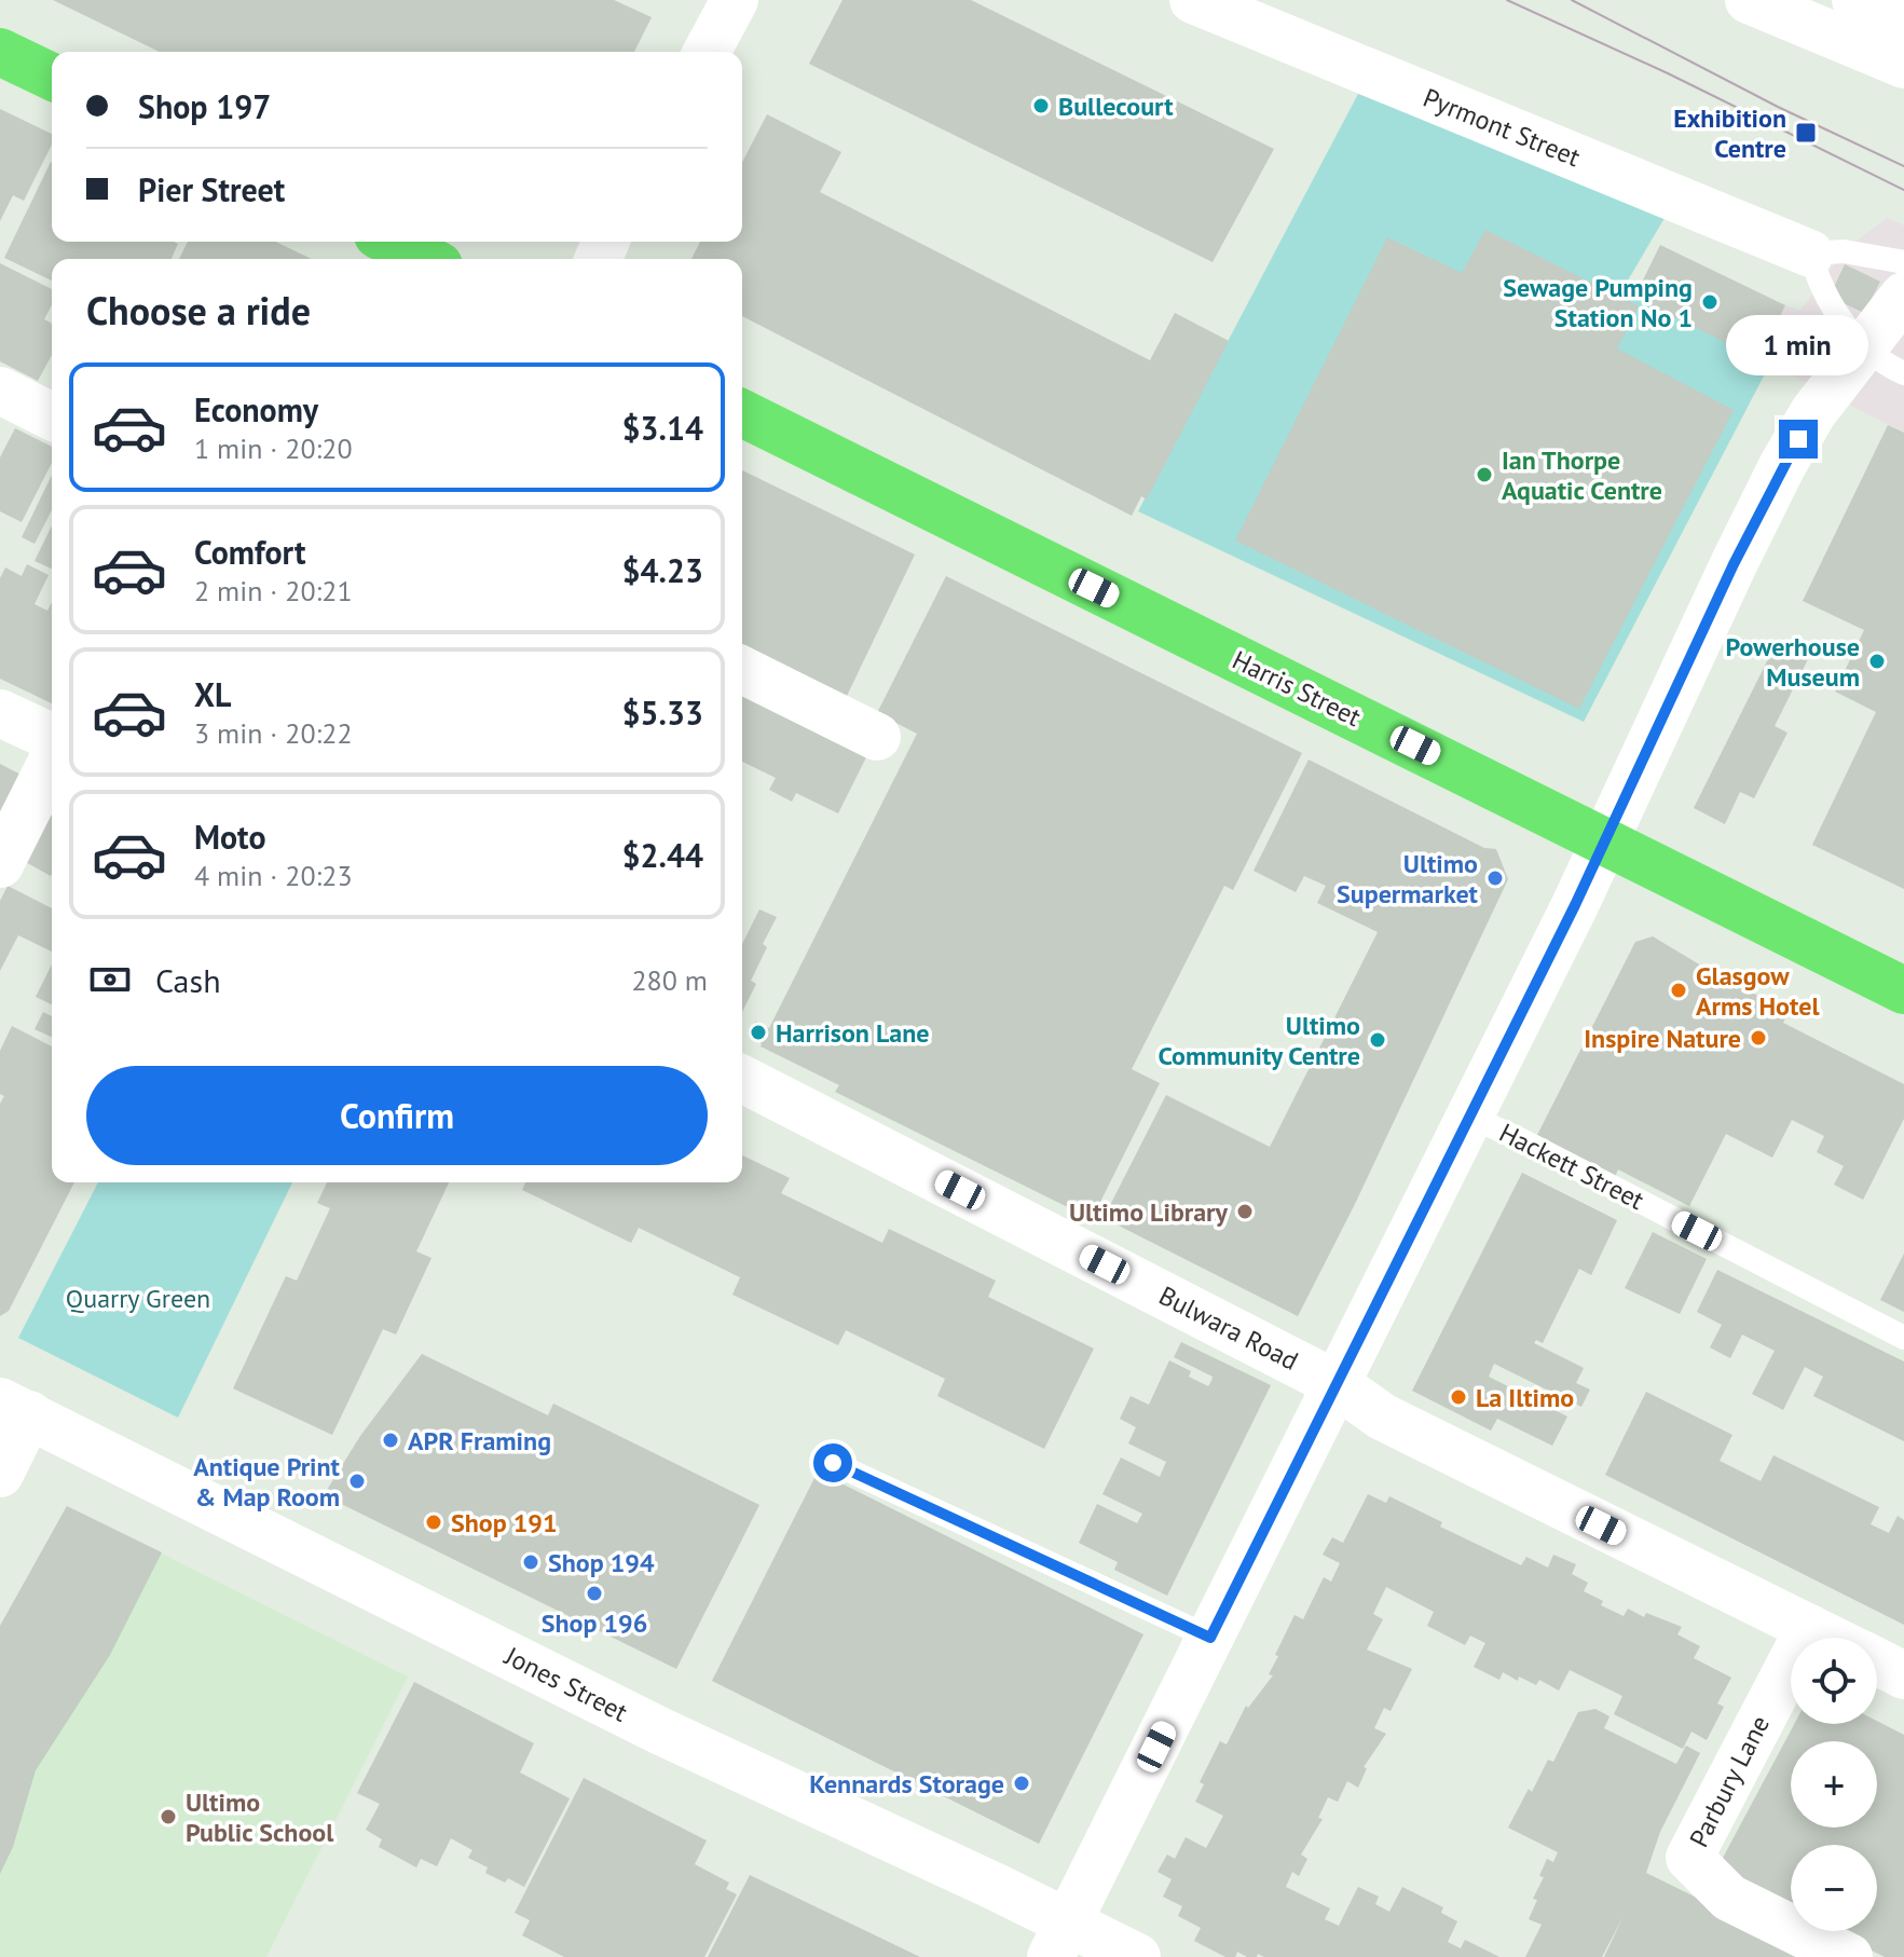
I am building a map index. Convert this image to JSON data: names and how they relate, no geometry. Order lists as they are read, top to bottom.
{
  "streets": {
    "main road": ["Harris Street"],
    "street": [
      "Pyrmont Street",
      "Bulwara Road",
      "Jones Street",
      "Parbury Lane"
    ],
    "lane": ["Hackett Street"]
  },
  "crossings": [
    ["Bulwara Road", "Parbury Lane"]
  ],
  "parks": ["Quarry Green"],
  "places": {
    "other": [
      "Bullecourt",
      "Sewage Pumping Station No 1",
      "Ian Thorpe Aquatic Centre",
      "Powerhouse Museum",
      "Ultimo Supermarket",
      "Glasgow Arms Hotel",
      "Harrison Lane",
      "Inspire Nature",
      "Ultimo Community Centre",
      "Ultimo Library",
      "La Iltimo",
      "APR Framing",
      "Antique Print & Map Room",
      "Shop 191",
      "Shop 194",
      "Shop 196",
      "Kennards Storage",
      "Ultimo Public School"
    ],
    "transit": ["Exhibition Centre"]
  },
  "page": {
    "banner": ["Shop 197", "Pier Street"],
    "heading": "Choose a ride",
    "bubble": "1 min",
    "list": [
      {
        "name": "Economy",
        "note": "1 min · 20:20",
        "value": "$3.14"
      },
      {
        "name": "Comfort",
        "note": "2 min · 20:21",
        "value": "$4.23"
      },
      {
        "name": "XL",
        "note": "3 min · 20:22",
        "value": "$5.33"
      },
      {
        "name": "Moto",
        "note": "4 min · 20:23",
        "value": "$2.44"
      }
    ],
    "pay": ["Cash", "280 m"],
    "buttons": "Confirm",
    "map_buttons": ["+", "−"]
  }
}
